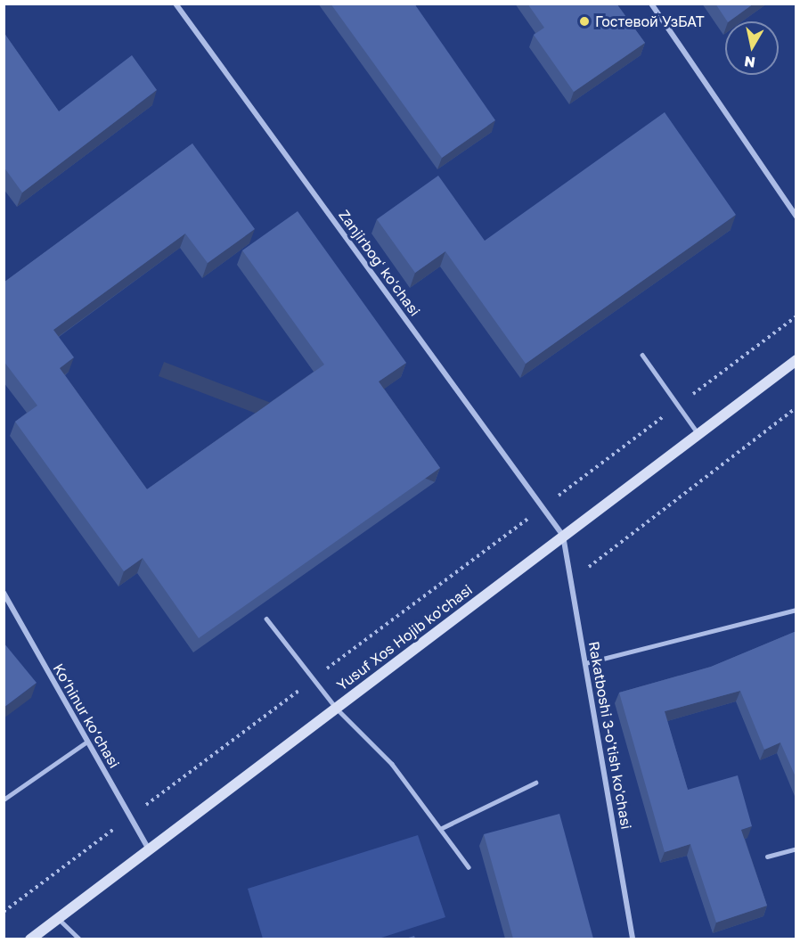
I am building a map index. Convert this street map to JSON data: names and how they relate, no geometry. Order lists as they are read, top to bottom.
{
  "streets": {
    "main road": ["Yusuf Xos Hojib ko'chasi"],
    "street": ["Zanjirbogʻ koʻchasi", "Ko‘hinur ko‘chasi", "Rakatboshi 3-o'tish ko'chasi"]
  },
  "crossings": [
    ["Zanjirbogʻ koʻchasi", "Yusuf Xos Hojib ko'chasi"],
    ["Zanjirbogʻ koʻchasi", "Rakatboshi 3-o'tish ko'chasi"],
    ["Yusuf Xos Hojib ko'chasi", "Ko‘hinur ko‘chasi"],
    ["Yusuf Xos Hojib ko'chasi", "Rakatboshi 3-o'tish ko'chasi"]
  ],
  "places": ["Гостевой УзБАТ"],
  "north": "bottom"
}
